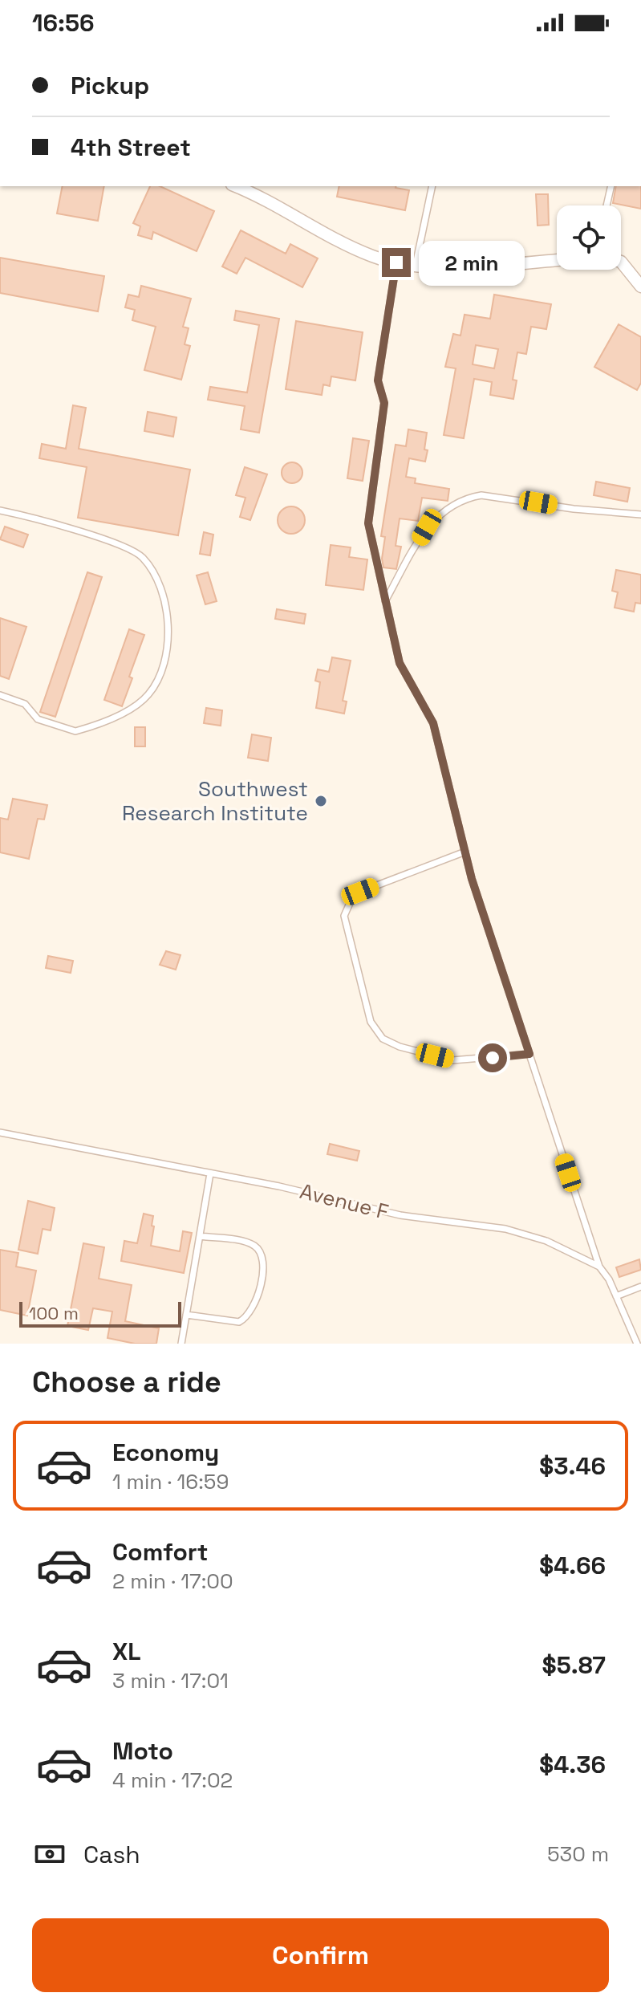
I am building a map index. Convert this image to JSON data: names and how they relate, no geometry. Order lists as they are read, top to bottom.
{
  "streets": {
    "lane": ["Avenue F"]
  },
  "places": ["Southwest Research Institute"],
  "scale_bar": "100 m",
  "page": {
    "status": "16:56",
    "banner": ["Pickup", "4th Street"],
    "bubble": "2 min",
    "scale": "100 m",
    "heading": "Choose a ride",
    "list": [
      {
        "name": "Economy",
        "note": "1 min · 16:59",
        "value": "$3.46"
      },
      {
        "name": "Comfort",
        "note": "2 min · 17:00",
        "value": "$4.66"
      },
      {
        "name": "XL",
        "note": "3 min · 17:01",
        "value": "$5.87"
      },
      {
        "name": "Moto",
        "note": "4 min · 17:02",
        "value": "$4.36"
      }
    ],
    "pay": ["Cash", "530 m"],
    "buttons": "Confirm"
  }
}
